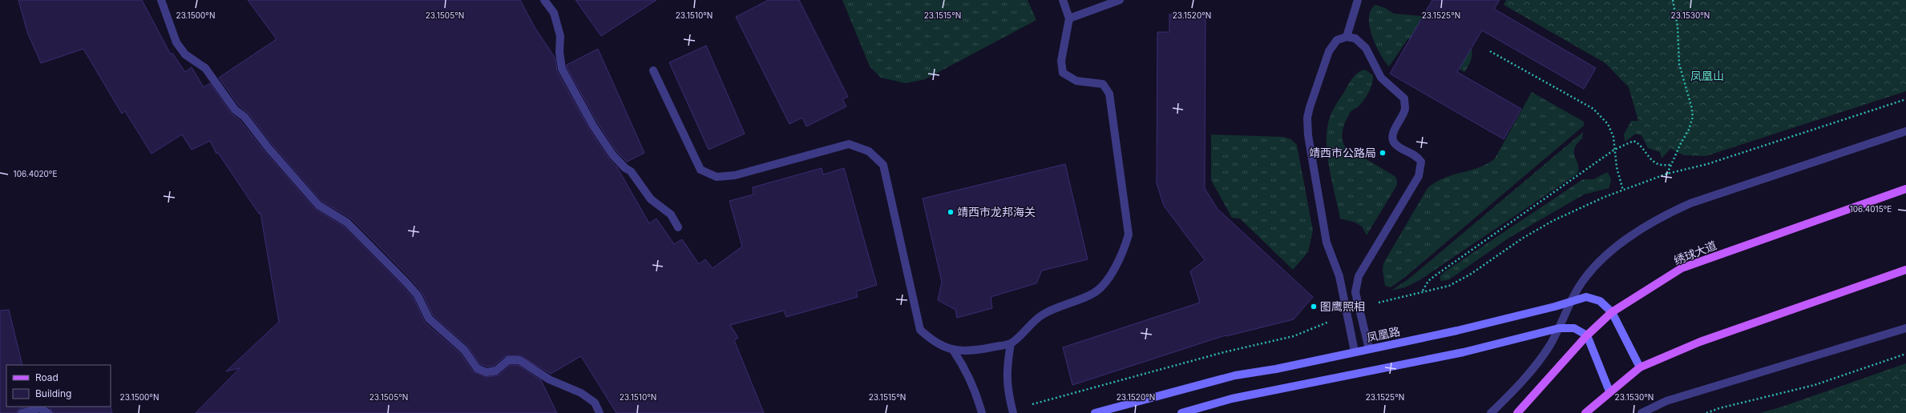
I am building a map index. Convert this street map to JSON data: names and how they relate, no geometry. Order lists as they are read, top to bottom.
{
  "streets": {
    "main road": ["绣球大道", "凤凰路"]
  },
  "crossings": [
    ["绣球大道", "凤凰路"]
  ],
  "parks": ["凤凰山"],
  "places": ["靖西市公路局", "靖西市龙邦海关", "图鹰照相"],
  "legend": ["Road", "Building"],
  "coordinates": [
    "23.1500°N",
    "23.1505°N",
    "23.1510°N",
    "23.1515°N",
    "23.1520°N",
    "23.1525°N",
    "23.1530°N",
    "106.4020°E",
    "106.4015°E"
  ]
}
